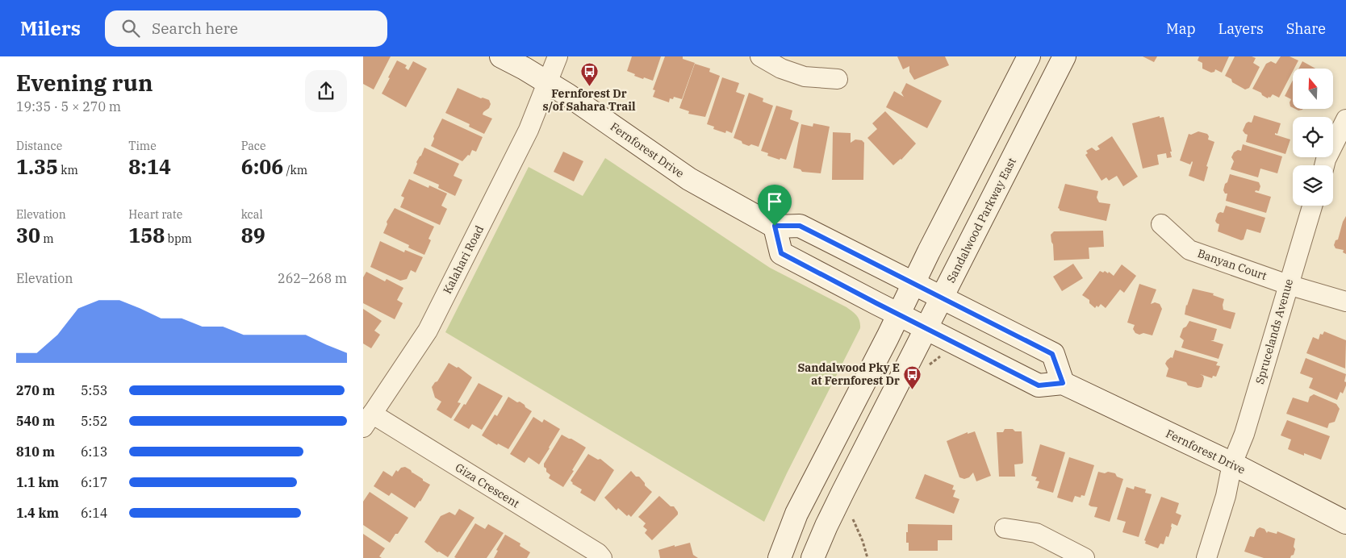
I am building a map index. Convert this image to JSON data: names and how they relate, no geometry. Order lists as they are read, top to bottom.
{
  "streets": {
    "street": [
      "Fernforest Drive",
      "Sandalwood Parkway East",
      "Kalahari Road",
      "Banyan Court",
      "Sprucelands Avenue",
      "Giza Crescent"
    ]
  },
  "crossings": [
    ["Fernforest Drive", "Sandalwood Parkway East"],
    ["Fernforest Drive", "Kalahari Road"],
    ["Fernforest Drive", "Sprucelands Avenue"],
    ["Kalahari Road", "Giza Crescent"],
    ["Banyan Court", "Sprucelands Avenue"]
  ],
  "places": {
    "bus stop": ["Fernforest Dr s/of Sahara Trail", "Sandalwood Pky E at Fernforest Dr"]
  },
  "north": "top",
  "page": {
    "header": "Milers",
    "search": "Search here",
    "nav": ["Map", "Layers", "Share"],
    "heading": ["Evening run", "19:35 · 5 × 270 m"],
    "stats": [
      ["Distance", "1.35 km"],
      ["Time", "8:14"],
      ["Pace", "6:06 /km"],
      ["Elevation", "30 m"],
      ["Heart rate", "158 bpm"],
      ["kcal", "89"]
    ],
    "chart": ["Elevation", "262–268 m"],
    "list": [
      {
        "name": "270 m",
        "note": "5:53"
      },
      {
        "name": "540 m",
        "note": "5:52"
      },
      {
        "name": "810 m",
        "note": "6:13"
      },
      {
        "name": "1.1 km",
        "note": "6:17"
      },
      {
        "name": "1.4 km",
        "note": "6:14"
      }
    ]
  }
}
